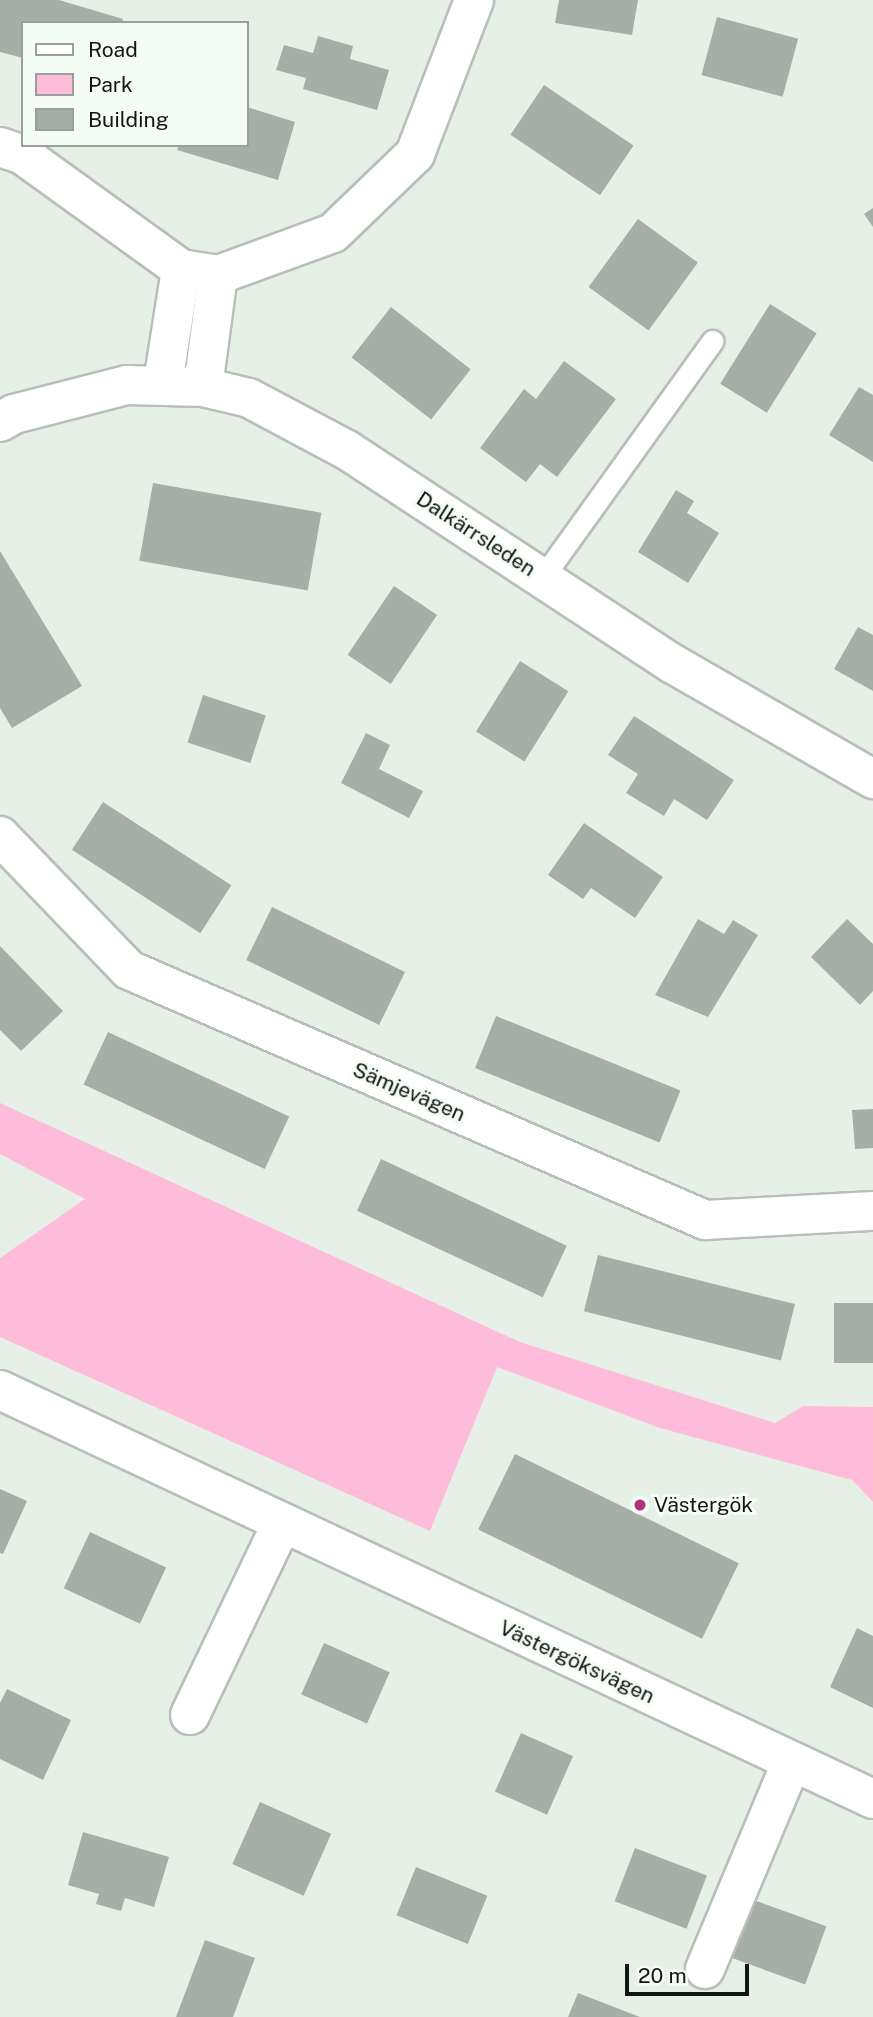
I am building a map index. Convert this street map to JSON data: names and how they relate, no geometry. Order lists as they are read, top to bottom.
{
  "streets": {
    "street": ["Dalkärrsleden", "Sämjevägen", "Västergöksvägen"]
  },
  "places": ["Västergök"],
  "legend": ["Road", "Park", "Building"],
  "scale_bar": "20 m"
}
